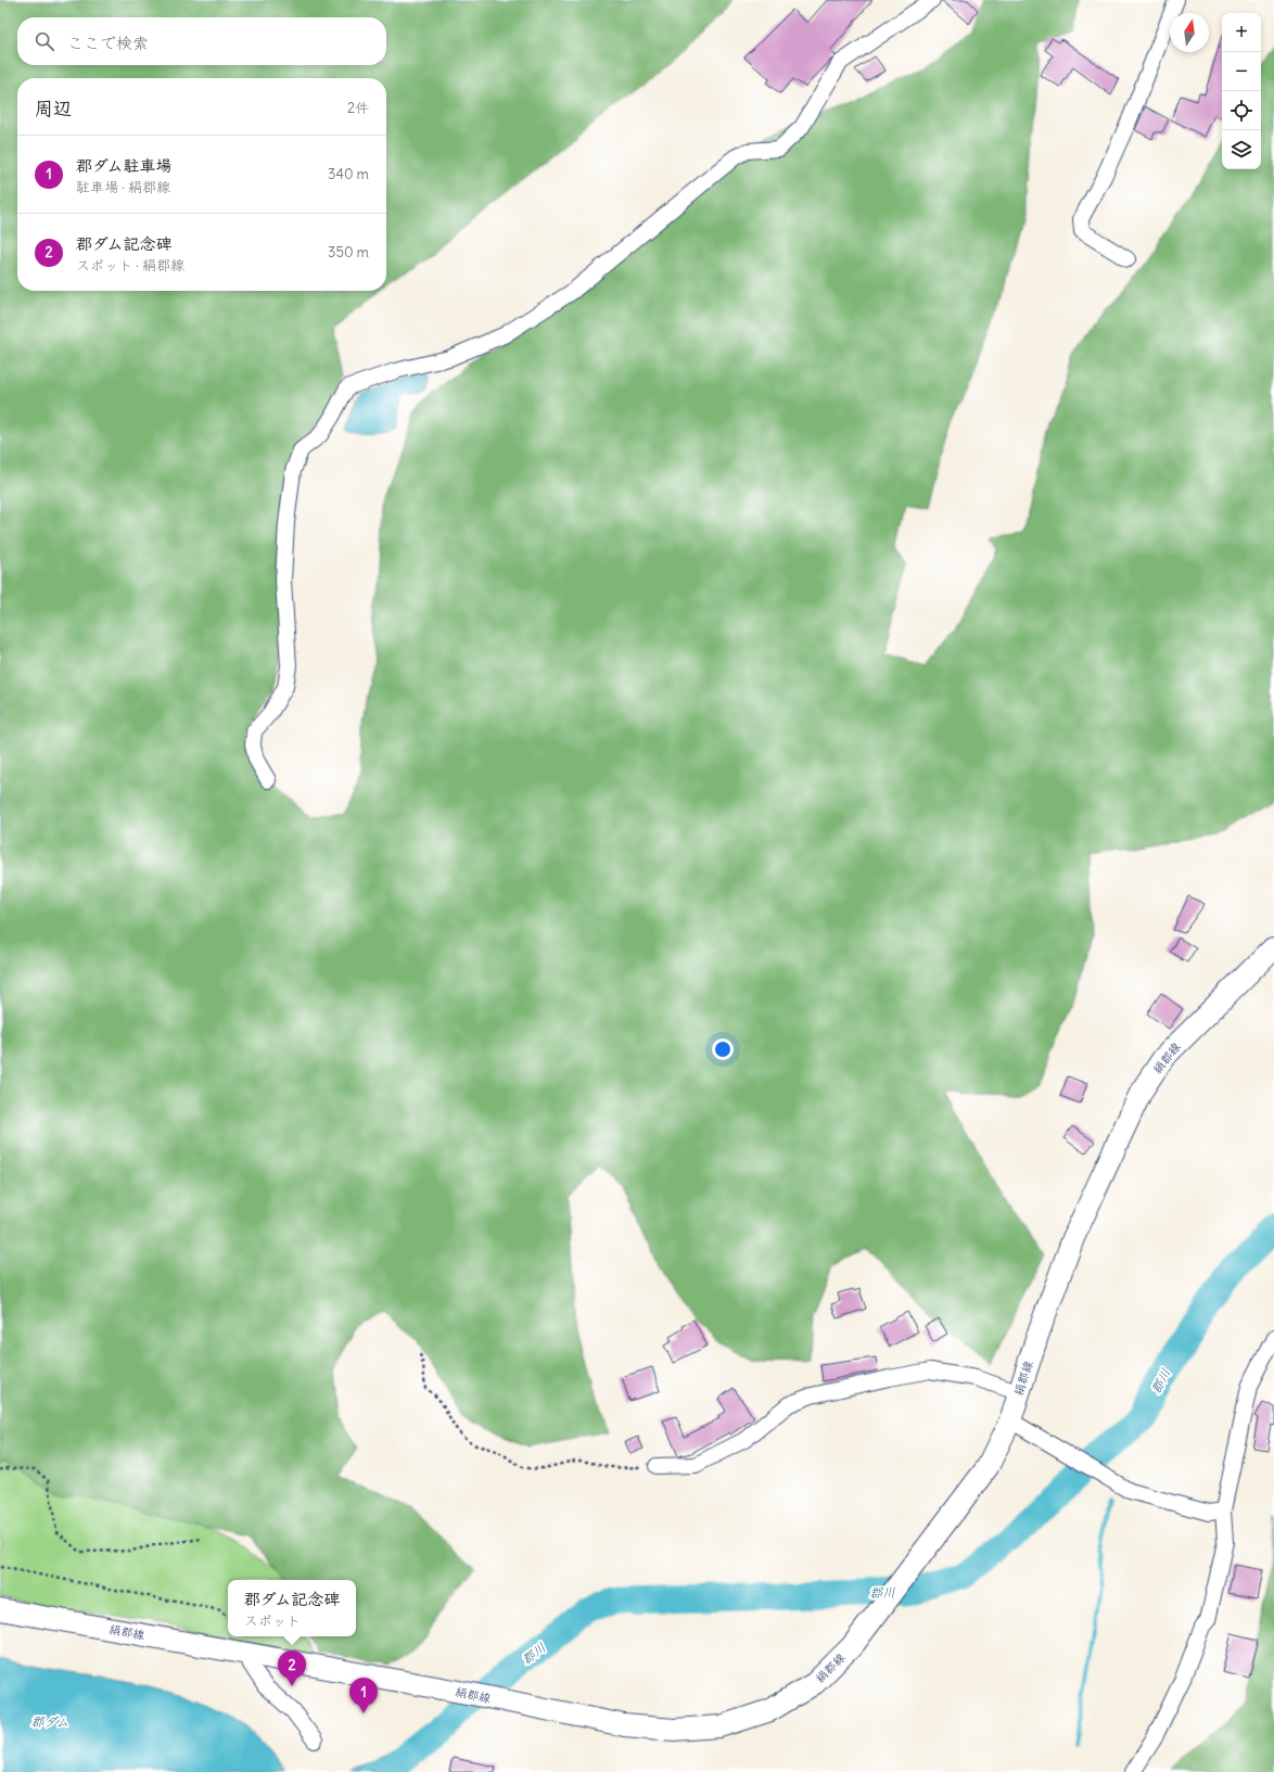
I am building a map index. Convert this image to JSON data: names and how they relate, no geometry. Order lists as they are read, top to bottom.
{
  "streets": {
    "main road": ["絹郡線"]
  },
  "water": ["郡川", "郡ダム"],
  "north": "top",
  "page": {
    "map_buttons": ["+", "−"],
    "search": "ここで検索",
    "heading": ["周辺", "2件"],
    "list": [
      {
        "mark": "1",
        "name": "郡ダム駐車場",
        "note": "駐車場 · 絹郡線",
        "value": "340 m"
      },
      {
        "mark": "2",
        "name": "郡ダム記念碑",
        "note": "スポット · 絹郡線",
        "value": "350 m"
      }
    ],
    "popup": ["郡ダム記念碑", "スポット"],
    "pins": ["2", "1"]
  }
}
